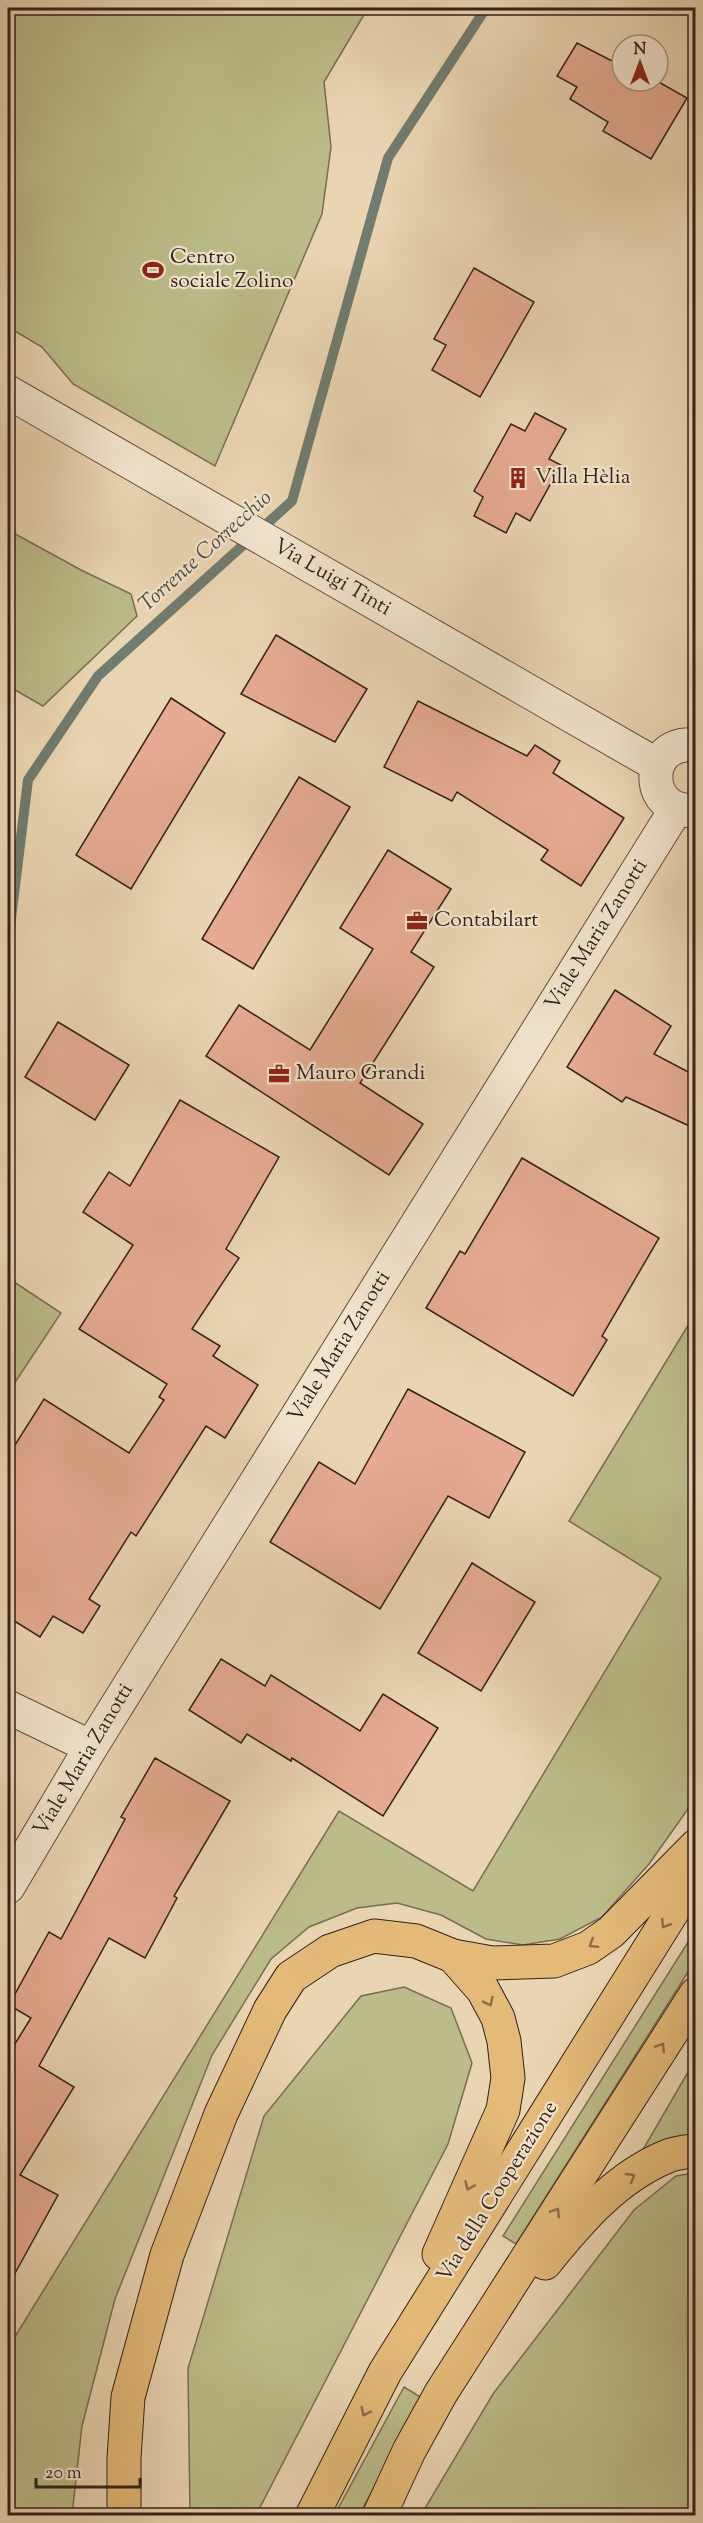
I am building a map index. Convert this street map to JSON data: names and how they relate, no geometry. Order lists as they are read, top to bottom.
{
  "streets": {
    "highway": ["Via della Cooperazione"],
    "street": ["Via Luigi Tinti", "Viale Maria Zanotti"]
  },
  "crossings": [
    ["Via Luigi Tinti", "Viale Maria Zanotti"]
  ],
  "water": ["Torrente Correcchio"],
  "places": {
    "sports": ["Centro sociale Zolino"],
    "building": ["Villa Hèlia"],
    "office": ["Contabilart", "Mauro Grandi"]
  },
  "scale_bar": "20 m",
  "north": "top"
}
